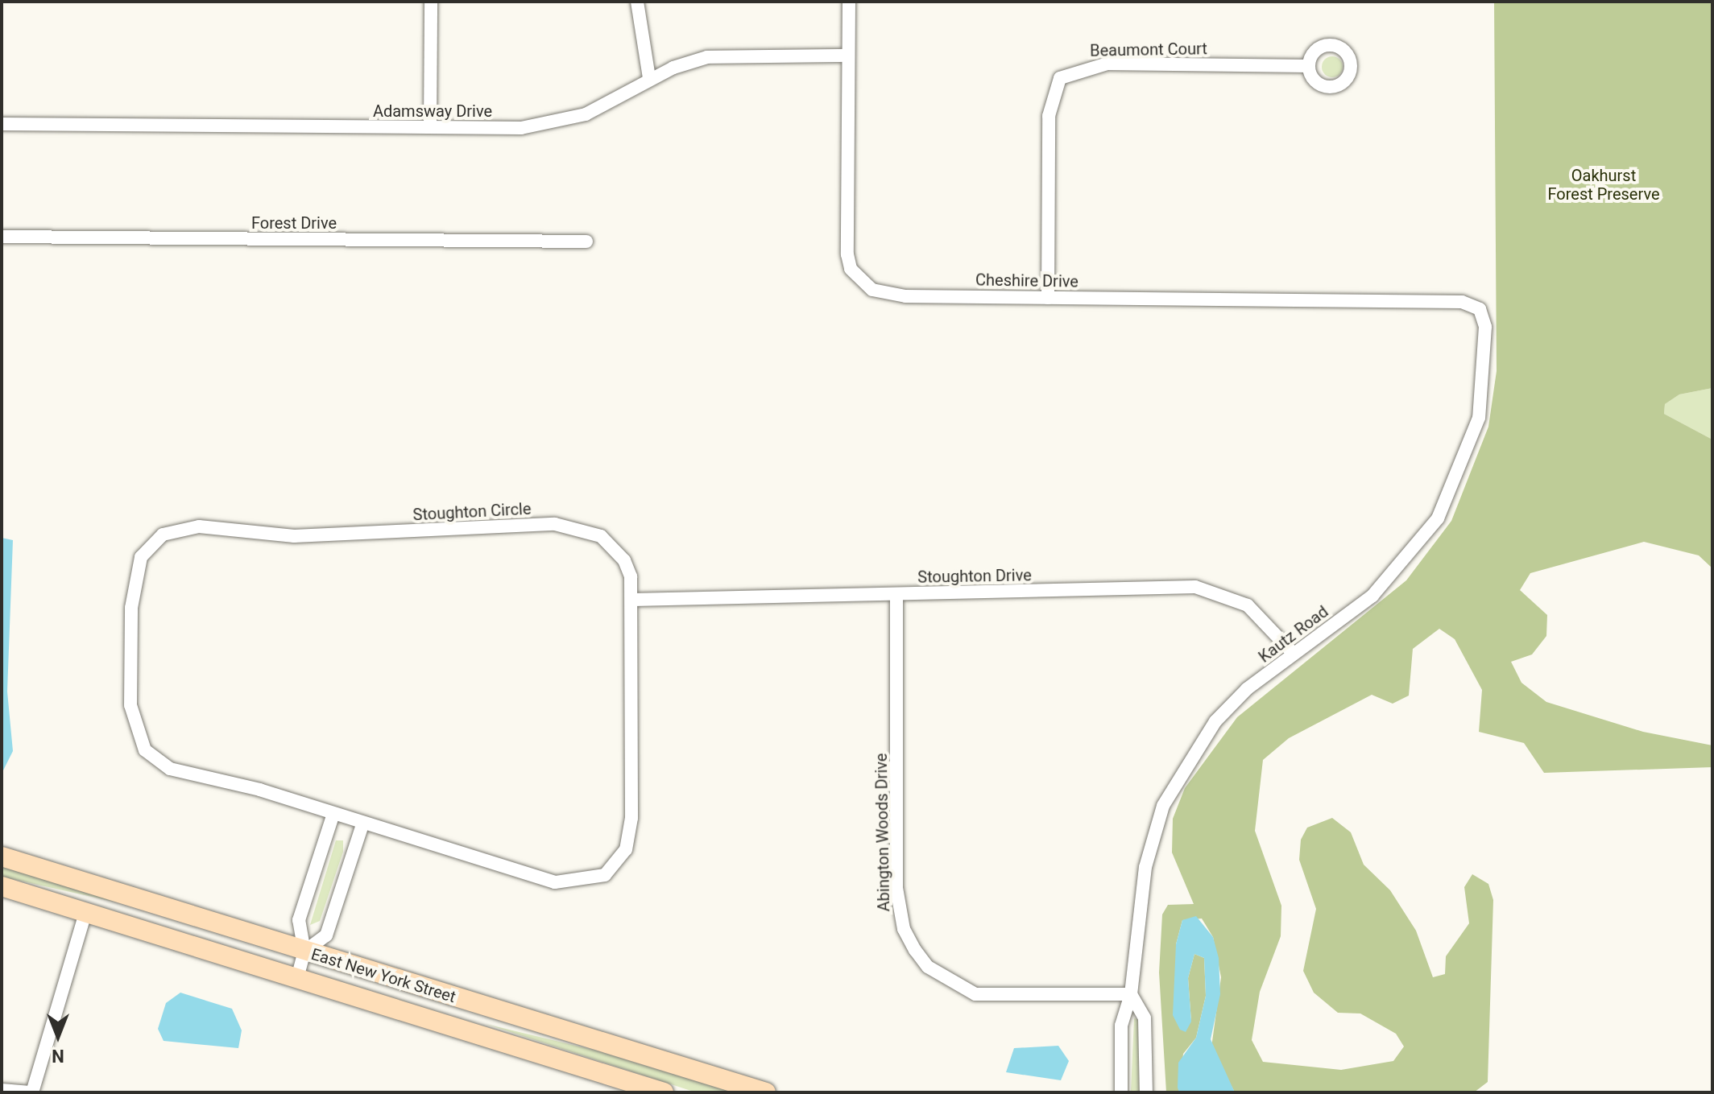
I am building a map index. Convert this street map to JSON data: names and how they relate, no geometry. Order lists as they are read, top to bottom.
{
  "streets": {
    "main road": ["East New York Street"],
    "street": [
      "Beaumont Court",
      "Adamsway Drive",
      "Forest Drive",
      "Cheshire Drive",
      "Stoughton Circle",
      "Stoughton Drive",
      "Kautz Road",
      "Abington Woods Drive"
    ]
  },
  "crossings": [
    ["Beaumont Court", "Cheshire Drive"],
    ["Adamsway Drive", "Cheshire Drive"],
    ["Cheshire Drive", "Kautz Road"],
    ["Stoughton Circle", "Stoughton Drive"],
    ["Stoughton Drive", "Kautz Road"],
    ["Stoughton Drive", "Abington Woods Drive"],
    ["Kautz Road", "Abington Woods Drive"]
  ],
  "parks": ["Oakhurst Forest Preserve"],
  "north": "bottom"
}
